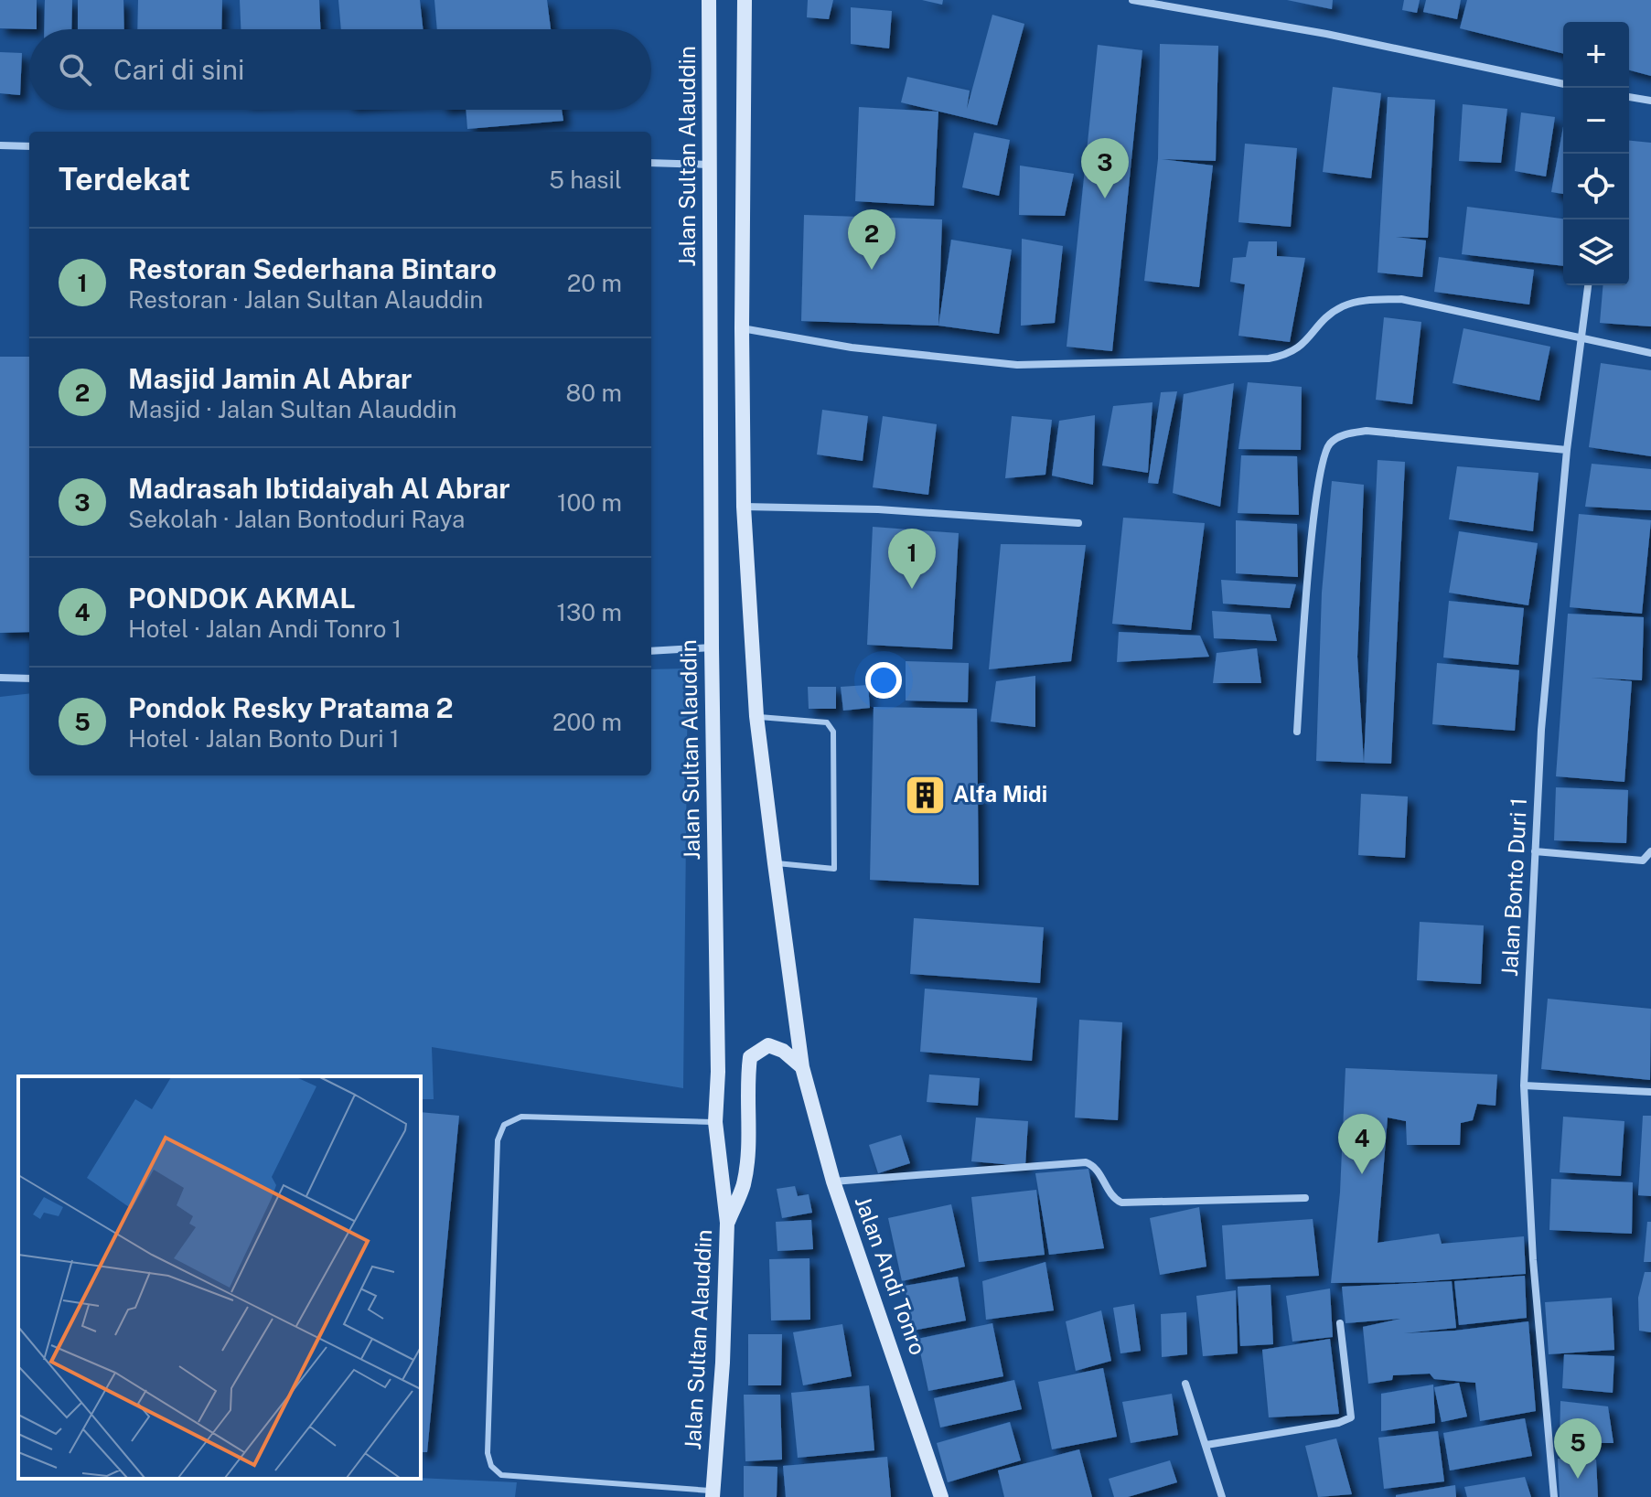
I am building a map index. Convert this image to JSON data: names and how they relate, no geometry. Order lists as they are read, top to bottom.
{
  "streets": {
    "main road": ["Jalan Sultan Alauddin", "Jalan Andi Tonro"],
    "street": ["Jalan Bonto Duri 1"]
  },
  "places": {
    "building": ["Alfa Midi"]
  },
  "page": {
    "map_buttons": ["+", "−"],
    "search": "Cari di sini",
    "heading": ["Terdekat", "5 hasil"],
    "pins": [
      "3",
      "2",
      "1",
      "4",
      "5"
    ],
    "list": [
      {
        "mark": "1",
        "name": "Restoran Sederhana Bintaro",
        "note": "Restoran · Jalan Sultan Alauddin",
        "value": "20 m"
      },
      {
        "mark": "2",
        "name": "Masjid Jamin Al Abrar",
        "note": "Masjid · Jalan Sultan Alauddin",
        "value": "80 m"
      },
      {
        "mark": "3",
        "name": "Madrasah Ibtidaiyah Al Abrar",
        "note": "Sekolah · Jalan Bontoduri Raya",
        "value": "100 m"
      },
      {
        "mark": "4",
        "name": "PONDOK AKMAL",
        "note": "Hotel · Jalan Andi Tonro 1",
        "value": "130 m"
      },
      {
        "mark": "5",
        "name": "Pondok Resky Pratama 2",
        "note": "Hotel · Jalan Bonto Duri 1",
        "value": "200 m"
      }
    ]
  }
}
